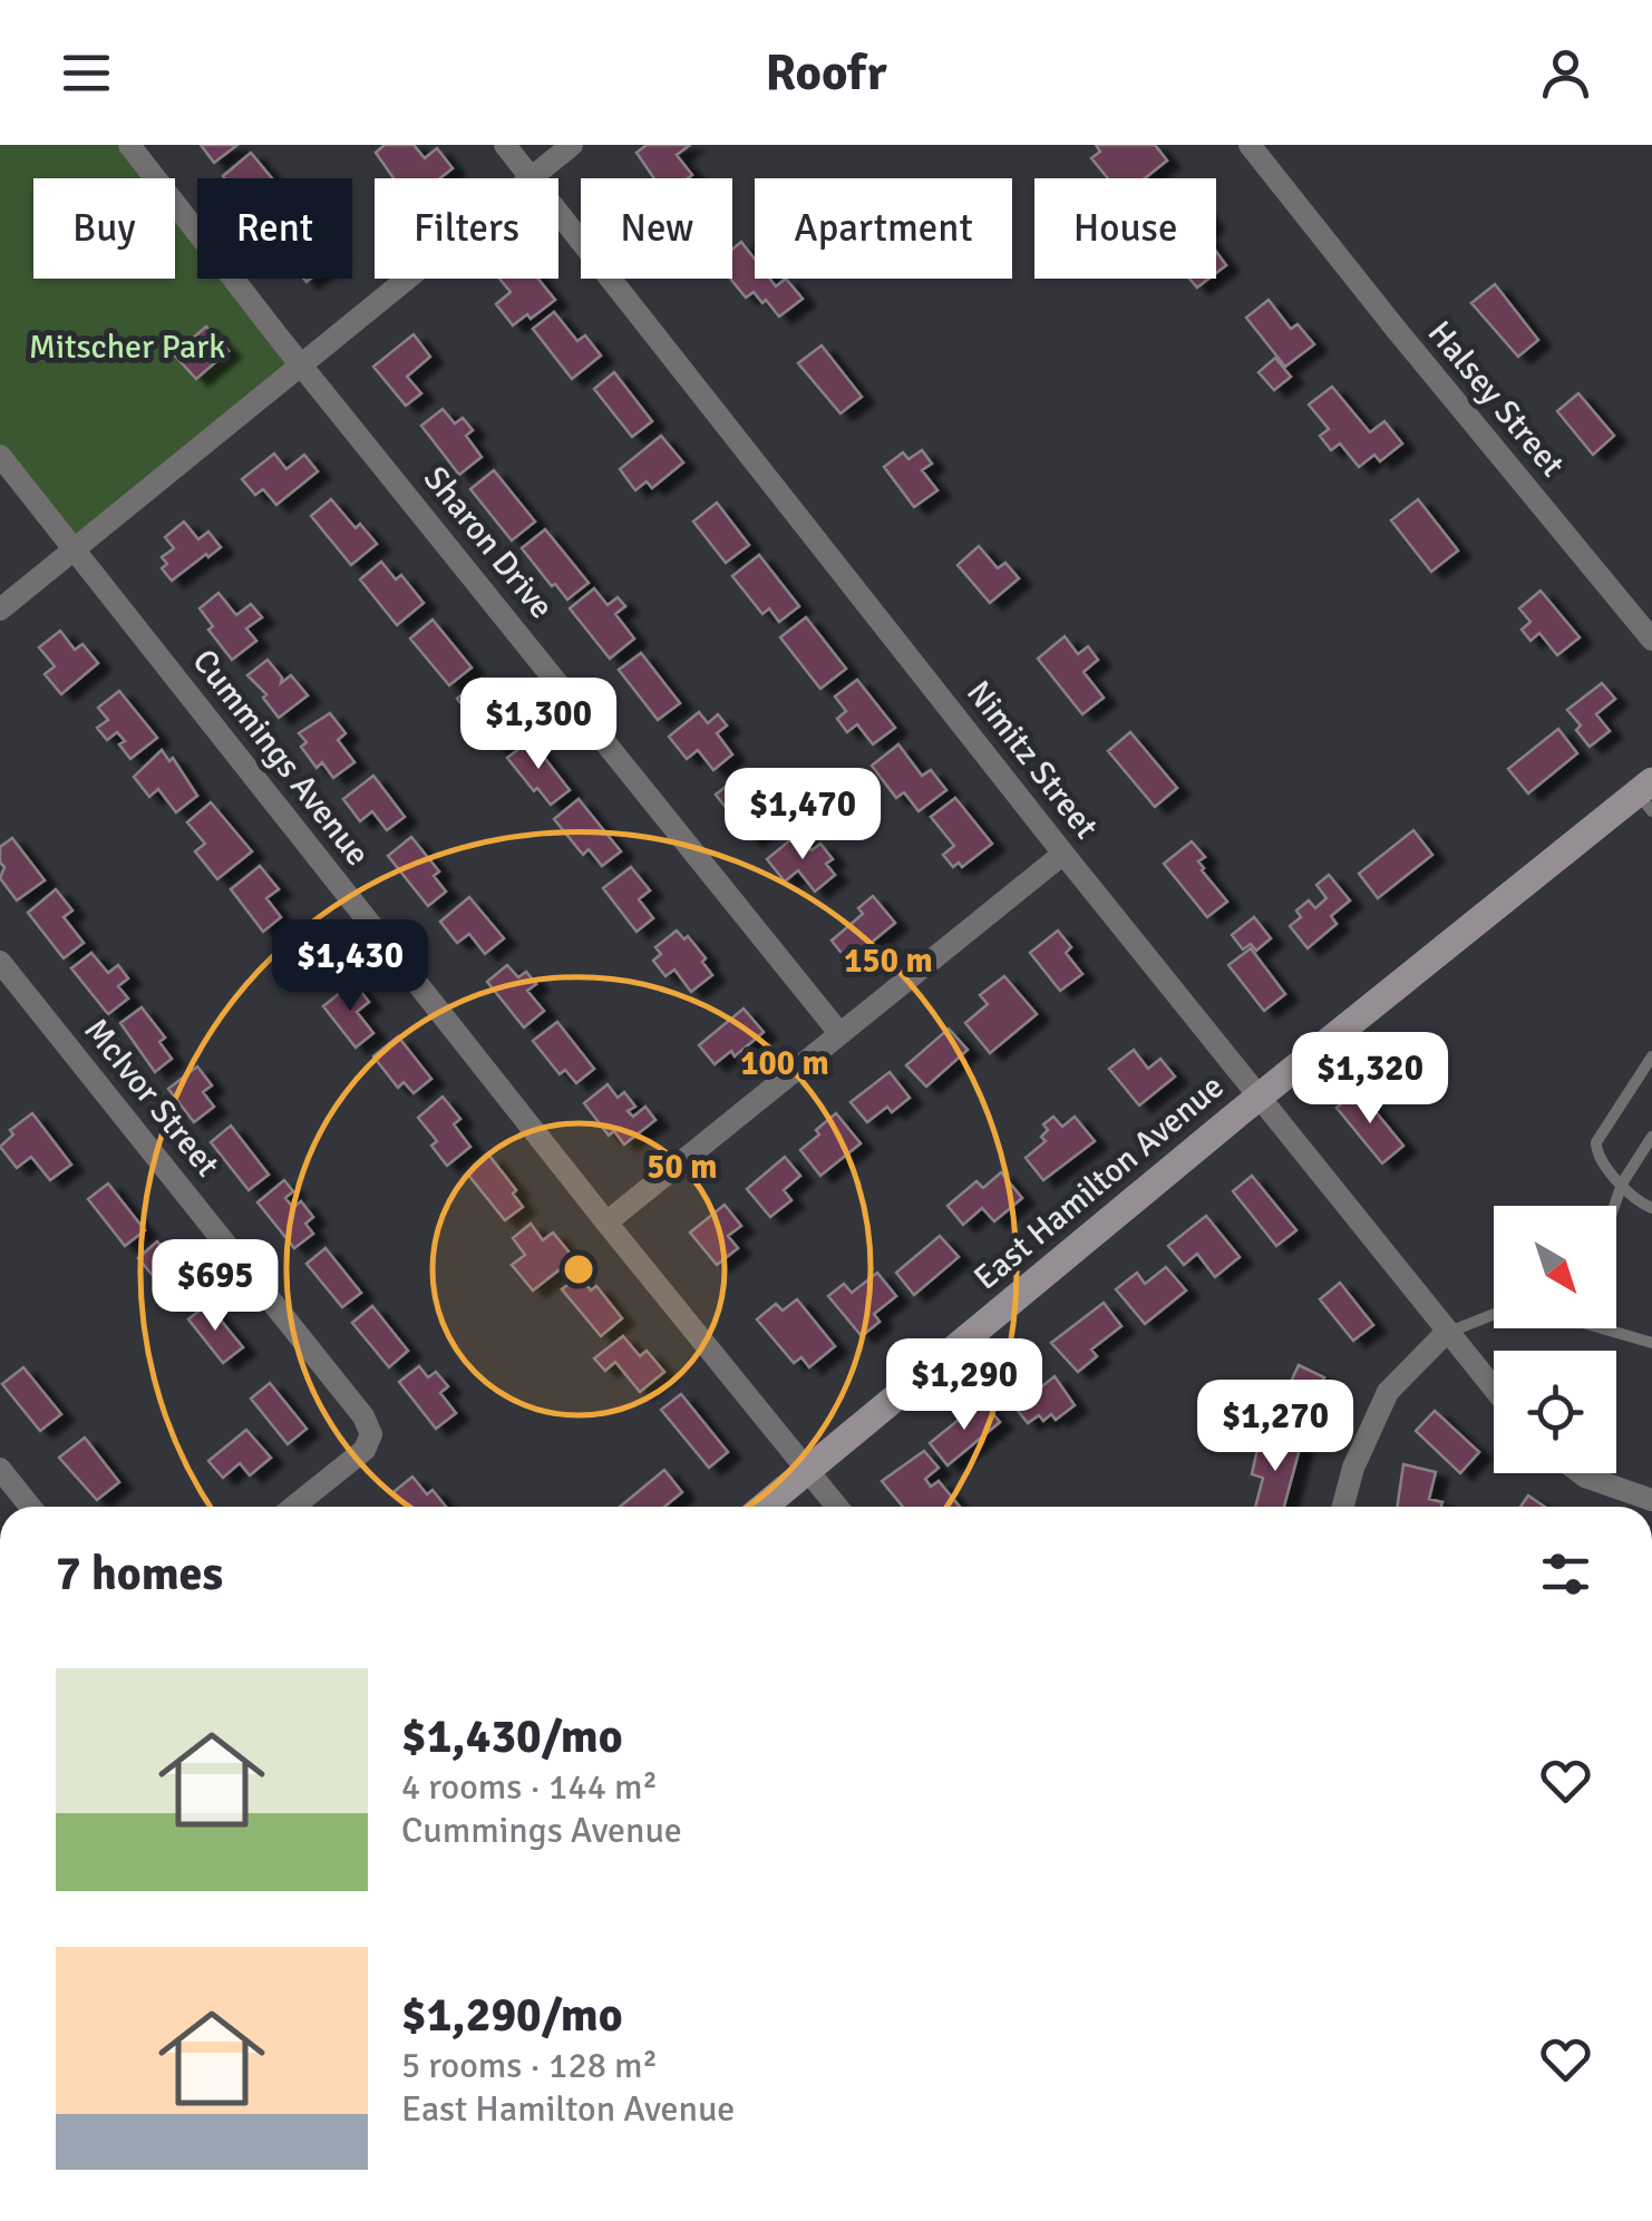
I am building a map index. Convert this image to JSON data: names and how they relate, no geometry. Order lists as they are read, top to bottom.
{
  "streets": {
    "street": [
      "Halsey Street",
      "Sharon Drive",
      "Cummings Avenue",
      "Nimitz Street",
      "McIvor Street",
      "East Hamilton Avenue"
    ]
  },
  "crossings": [
    ["Cummings Avenue", "East Hamilton Avenue"],
    ["Nimitz Street", "East Hamilton Avenue"]
  ],
  "parks": ["Mitscher Park"],
  "north": "bottom right",
  "page": {
    "header": "Roofr",
    "chip": [
      "Buy",
      "Rent",
      "Filters",
      "New",
      "Apartment",
      "House"
    ],
    "price": [
      "$1,300",
      "$1,470",
      "$1,430",
      "$1,320",
      "$695",
      "$1,290",
      "$1,270"
    ],
    "heading": "7 homes",
    "list": [
      {
        "name": "$1,430/mo",
        "note": "4 rooms · 144 m² · Cummings Avenue"
      },
      {
        "name": "$1,290/mo",
        "note": "5 rooms · 128 m² · East Hamilton Avenue"
      }
    ]
  },
  "rings": ["150 m", "100 m", "50 m"]
}
